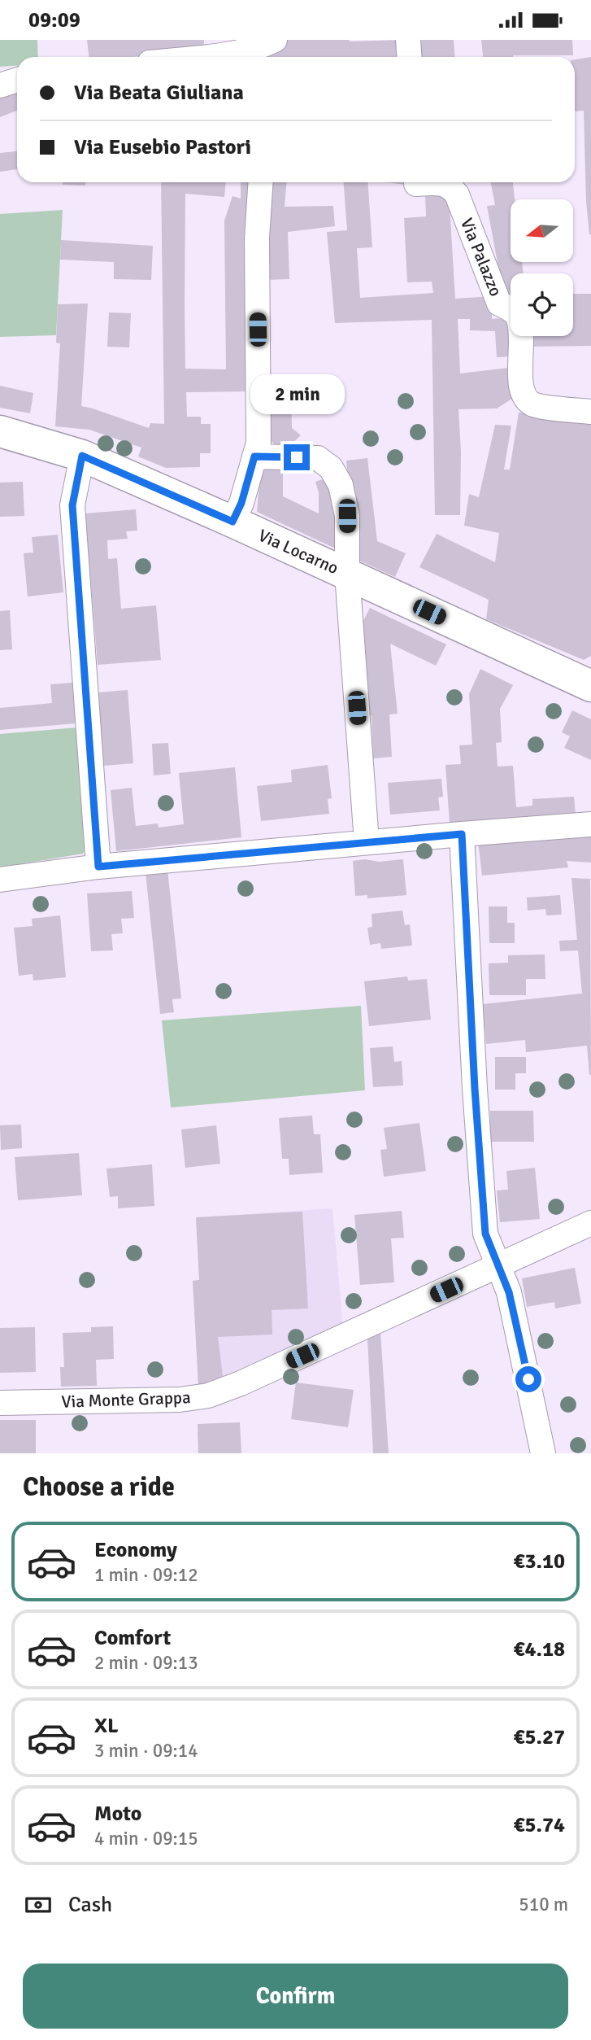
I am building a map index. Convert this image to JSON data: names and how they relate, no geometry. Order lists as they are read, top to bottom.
{
  "streets": {
    "main road": ["Via Locarno"],
    "street": ["Via Palazzo", "Via Monte Grappa"]
  },
  "north": "left",
  "page": {
    "status": "09:09",
    "banner": ["Via Beata Giuliana", "Via Eusebio Pastori"],
    "bubble": "2 min",
    "heading": "Choose a ride",
    "list": [
      {
        "name": "Economy",
        "note": "1 min · 09:12",
        "value": "€3.10"
      },
      {
        "name": "Comfort",
        "note": "2 min · 09:13",
        "value": "€4.18"
      },
      {
        "name": "XL",
        "note": "3 min · 09:14",
        "value": "€5.27"
      },
      {
        "name": "Moto",
        "note": "4 min · 09:15",
        "value": "€5.74"
      }
    ],
    "pay": ["Cash", "510 m"],
    "buttons": "Confirm"
  }
}
